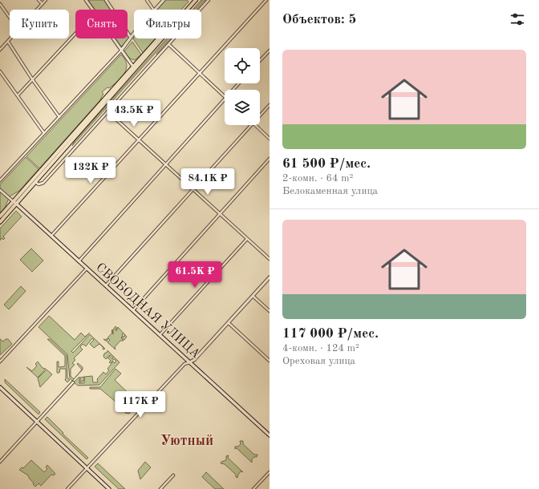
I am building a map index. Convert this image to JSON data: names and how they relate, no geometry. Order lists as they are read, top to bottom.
{
  "streets": {
    "main road": ["СВОБОДНАЯ УЛИЦА"]
  },
  "districts": ["Уютный"],
  "page": {
    "heading": "Объектов: 5",
    "chip": ["Купить", "Снять", "Фильтры"],
    "list": [
      {
        "name": "61 500 ₽/мес.",
        "note": "2-комн. · 64 m² · Белокаменная улица"
      },
      {
        "name": "117 000 ₽/мес.",
        "note": "4-комн. · 124 m² · Ореховая улица"
      }
    ],
    "price": [
      "43.5K ₽",
      "132K ₽",
      "84.1K ₽",
      "61.5K ₽",
      "117K ₽"
    ]
  }
}
